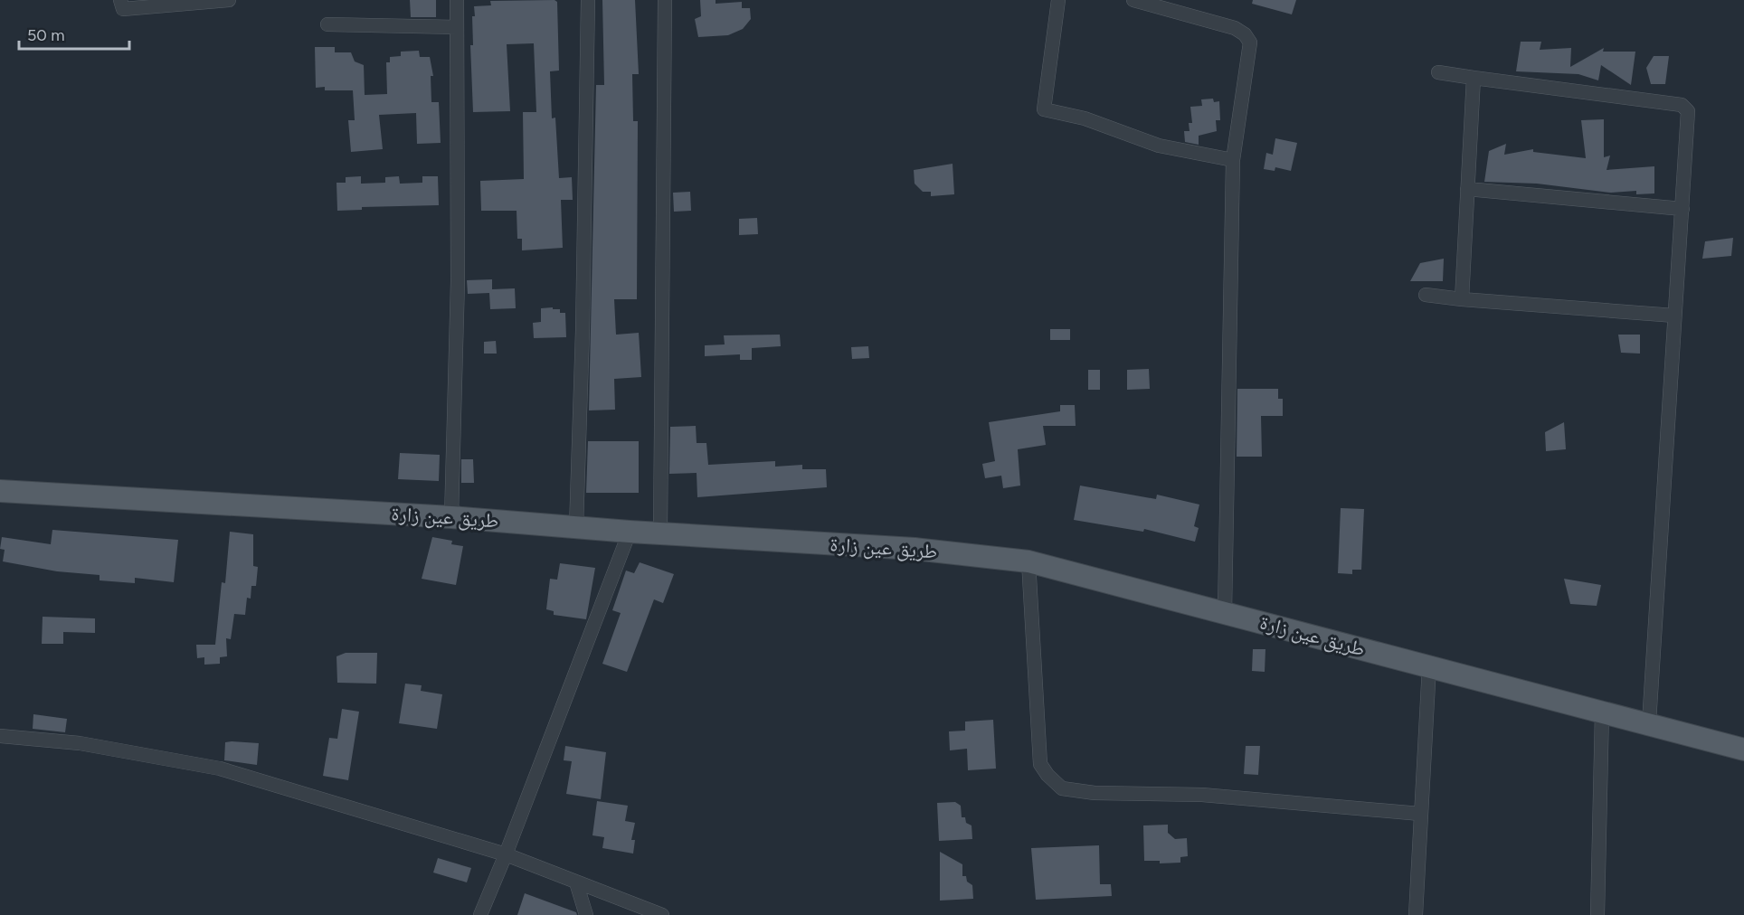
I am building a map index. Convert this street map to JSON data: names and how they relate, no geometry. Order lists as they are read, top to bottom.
{
  "streets": {
    "main road": ["طريق عين زارة"]
  },
  "scale_bar": "50 m"
}
